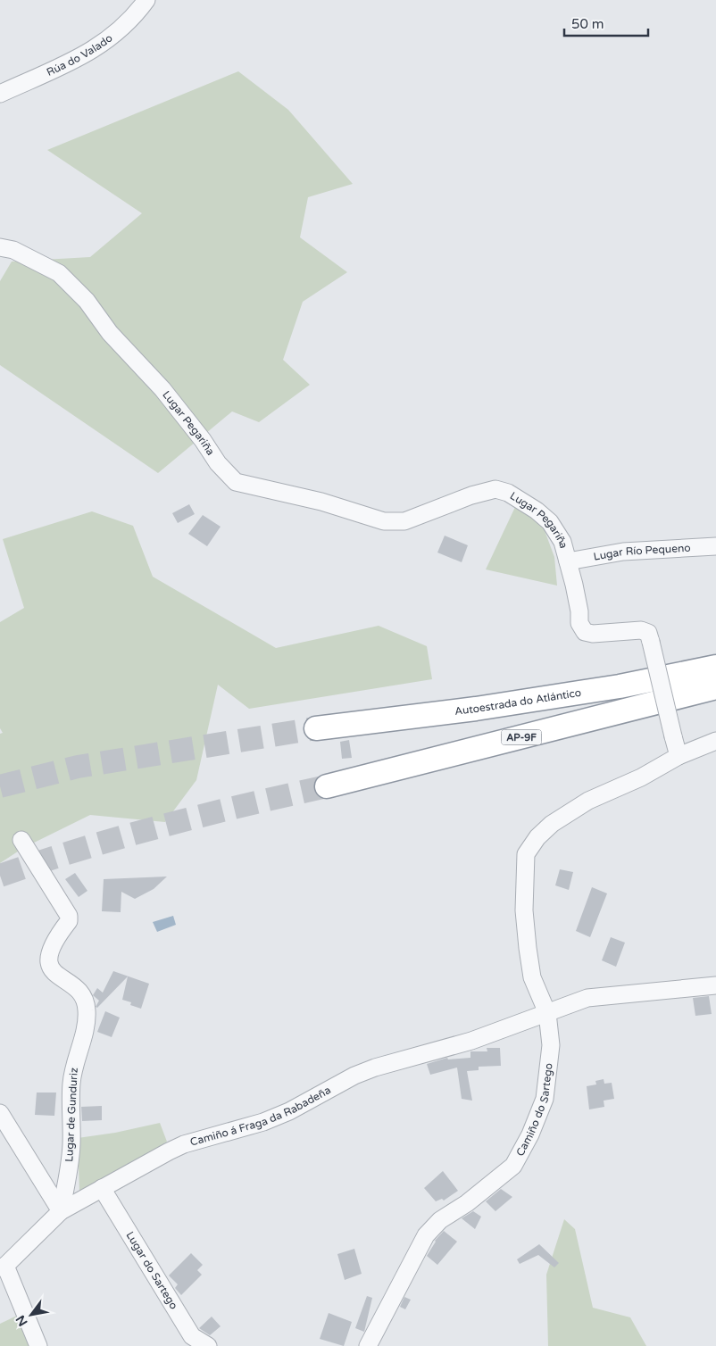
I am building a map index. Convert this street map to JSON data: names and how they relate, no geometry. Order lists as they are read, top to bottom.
{
  "streets": {
    "highway": ["Autoestrada do Atlántico", "AP-9F"],
    "street": [
      "Rúa do Valado",
      "Lugar Pegariña",
      "Lugar Río Pequeno",
      "Camiño do Sartego",
      "Lugar de Gunduriz",
      "Camiño á Fraga da Rabadeña",
      "Lugar do Sartego"
    ]
  },
  "crossings": [
    ["Lugar Pegariña", "Lugar Río Pequeno"],
    ["Camiño do Sartego", "Camiño á Fraga da Rabadeña"],
    ["Lugar de Gunduriz", "Camiño á Fraga da Rabadeña"],
    ["Camiño á Fraga da Rabadeña", "Lugar do Sartego"]
  ],
  "scale_bar": "50 m",
  "north": "bottom left"
}
